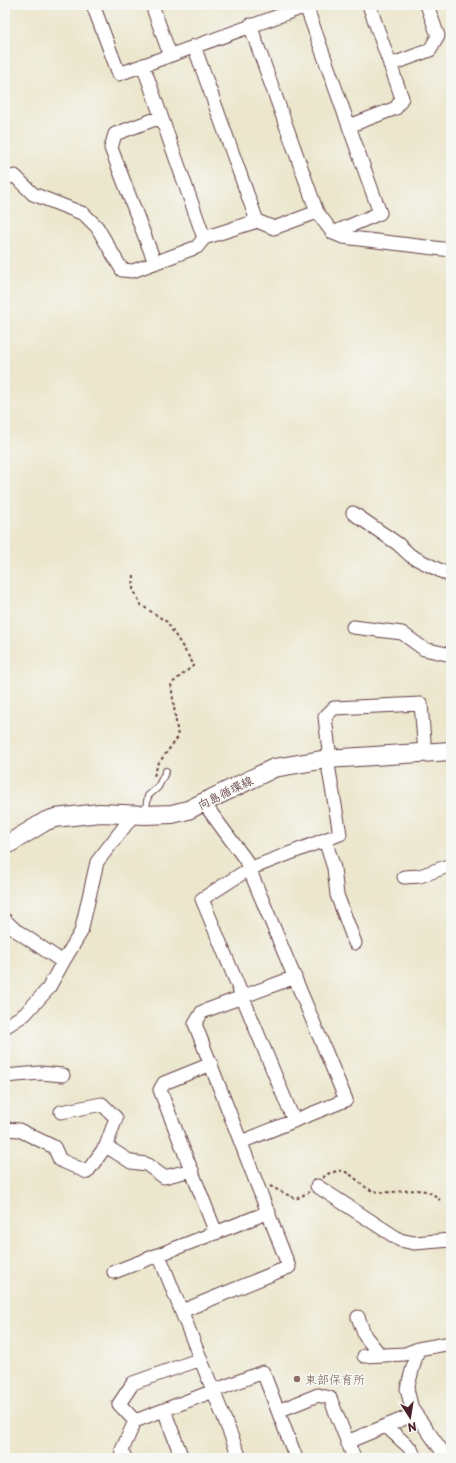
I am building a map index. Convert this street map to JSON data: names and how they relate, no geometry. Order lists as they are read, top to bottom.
{
  "streets": {
    "main road": ["向島循環線"]
  },
  "places": ["東部保育所"],
  "north": "bottom"
}
